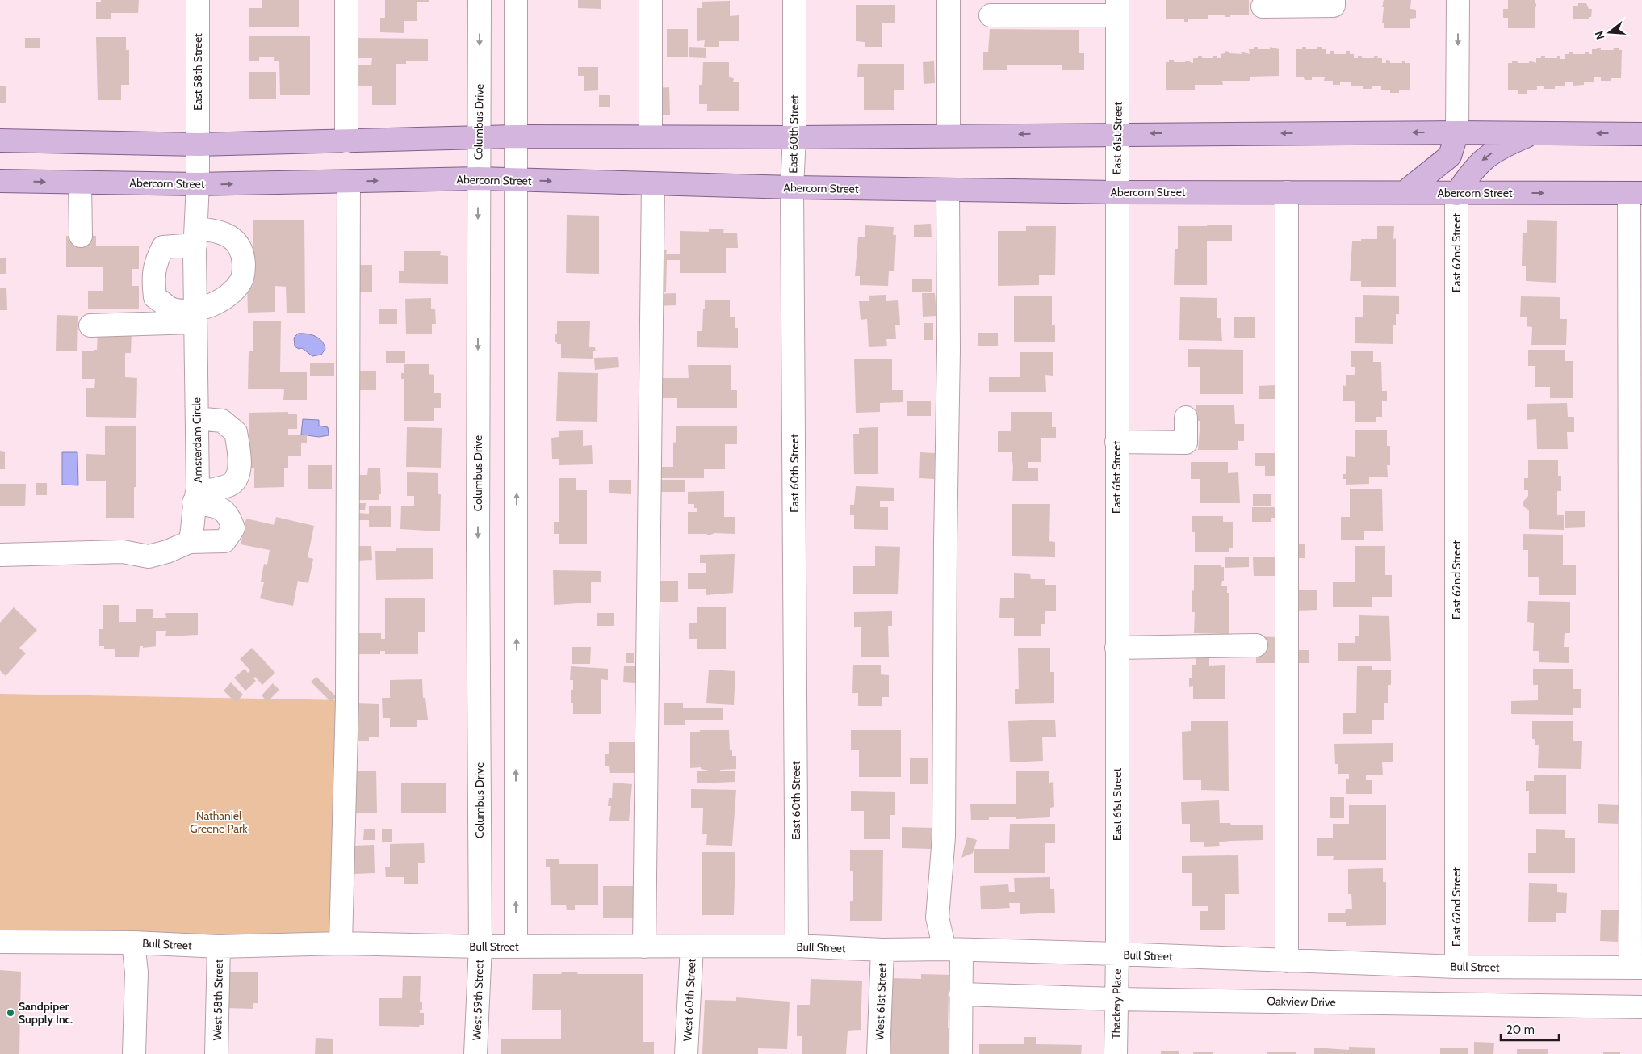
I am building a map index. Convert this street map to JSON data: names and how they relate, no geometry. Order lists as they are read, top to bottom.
{
  "streets": {
    "main road": ["Abercorn Street"],
    "street": [
      "East 58th Street",
      "Columbus Drive",
      "East 60th Street",
      "East 61st Street",
      "East 62nd Street",
      "Amsterdam Circle",
      "Bull Street",
      "West 58th Street",
      "West 59th Street",
      "West 60th Street",
      "West 61st Street",
      "Oakview Drive",
      "Thackery Place"
    ]
  },
  "crossings": [
    ["East 58th Street", "Amsterdam Circle"],
    ["Columbus Drive", "Abercorn Street"],
    ["Columbus Drive", "Bull Street"],
    ["Columbus Drive", "West 59th Street"],
    ["East 60th Street", "Abercorn Street"],
    ["East 60th Street", "Bull Street"],
    ["East 61st Street", "Abercorn Street"],
    ["East 61st Street", "Bull Street"],
    ["East 61st Street", "Thackery Place"],
    ["Abercorn Street", "East 62nd Street"],
    ["Abercorn Street", "Amsterdam Circle"],
    ["East 62nd Street", "Bull Street"],
    ["Bull Street", "West 58th Street"],
    ["Bull Street", "West 59th Street"],
    ["Bull Street", "West 60th Street"],
    ["Bull Street", "West 61st Street"],
    ["Bull Street", "Thackery Place"],
    ["Oakview Drive", "Thackery Place"]
  ],
  "parks": ["Nathaniel Greene Park"],
  "places": ["Sandpiper Supply Inc."],
  "scale_bar": "20 m",
  "north": "left"
}
